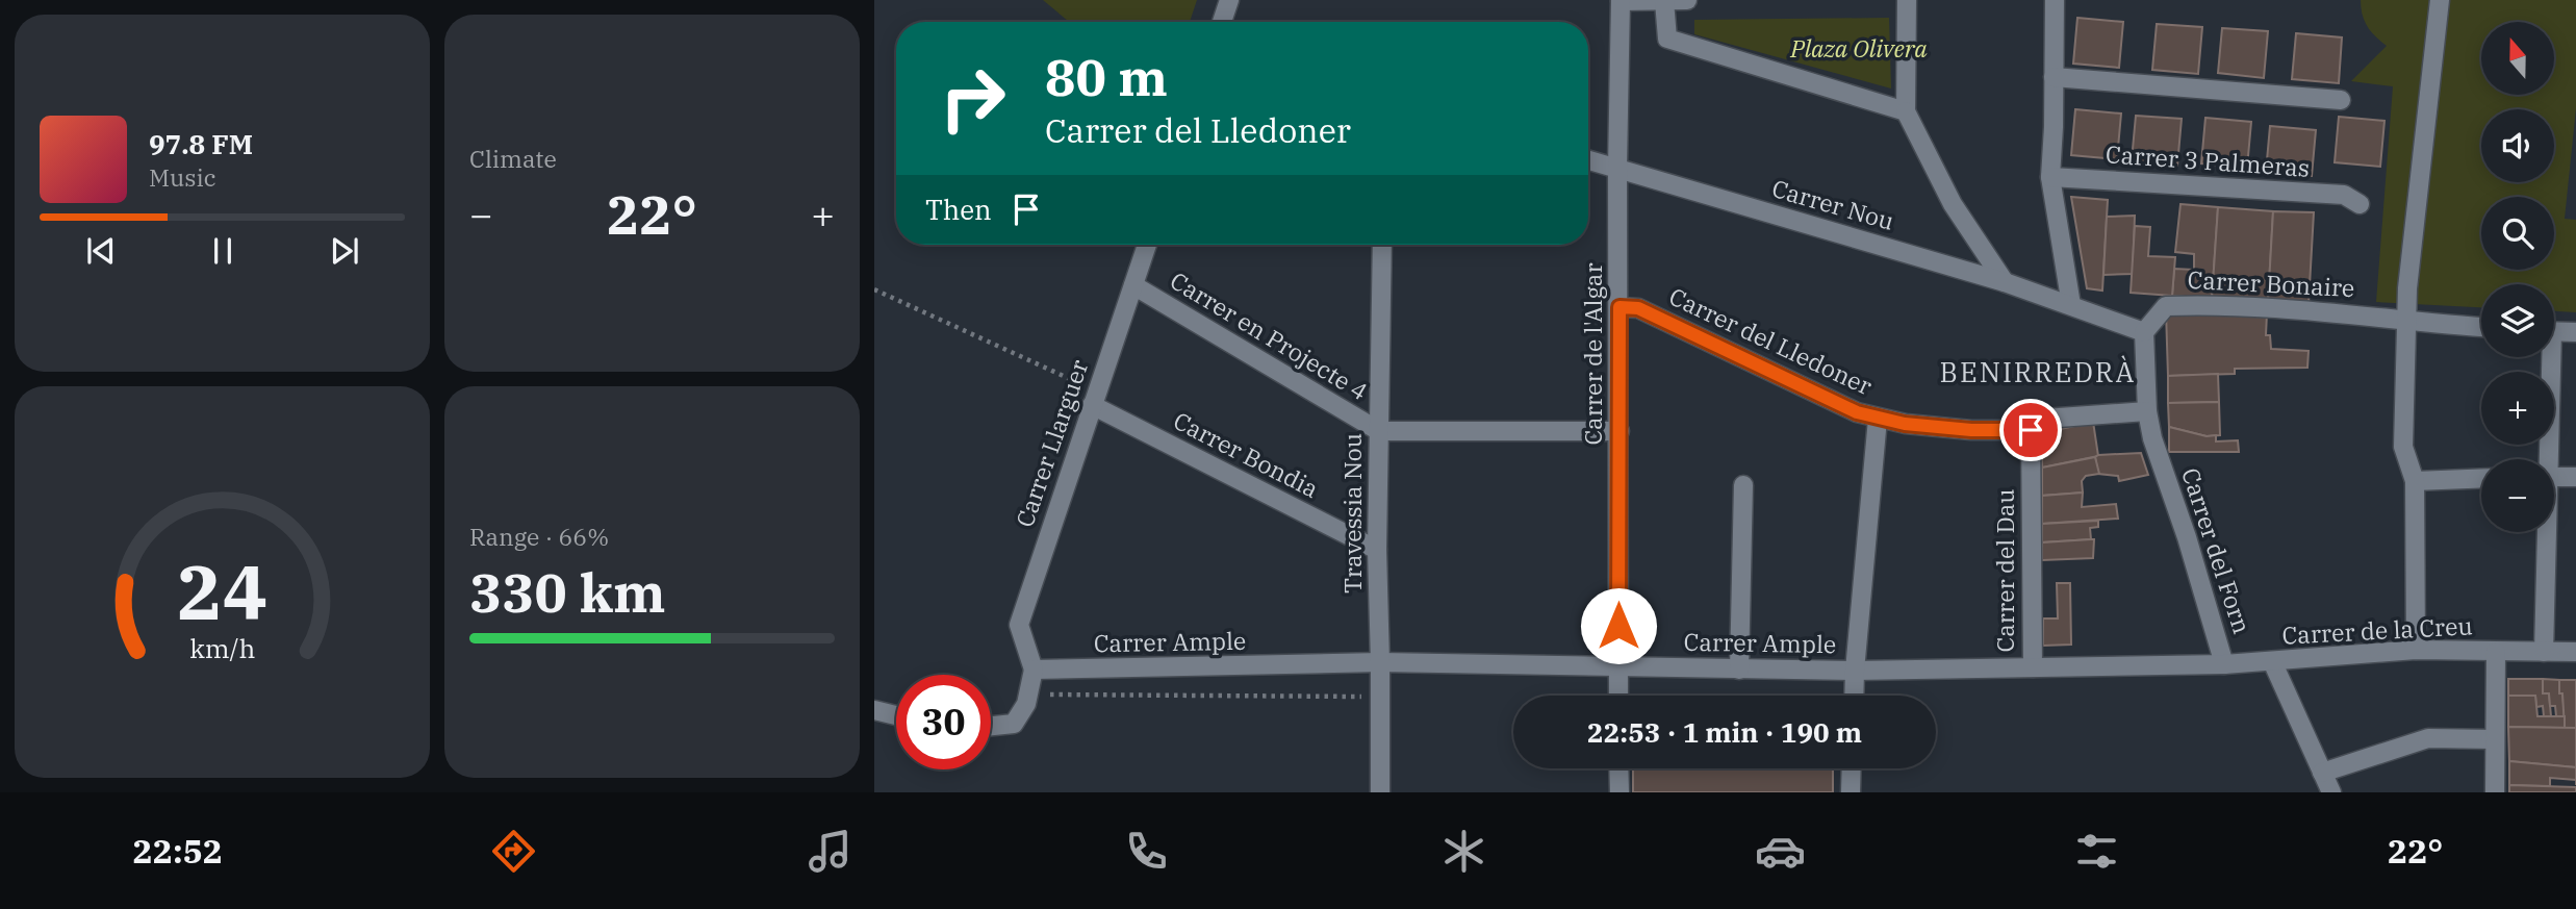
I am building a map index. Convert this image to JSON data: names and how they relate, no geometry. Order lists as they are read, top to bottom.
{
  "streets": {
    "street": [
      "Carrer 3 Palmeras",
      "Carrer Nou",
      "Carrer Bonaire",
      "Carrer en Projecte 4",
      "Carrer del Lledoner",
      "Carrer de l'Algar",
      "Carrer Llarguer",
      "Carrer Bondia",
      "Travessia Nou",
      "Carrer del Forn",
      "Carrer del Dau",
      "Carrer de la Creu",
      "Carrer Ample"
    ]
  },
  "crossings": [
    ["Carrer Nou", "Carrer Bonaire"],
    ["Carrer Nou", "Carrer de l'Algar"],
    ["Carrer Nou", "Carrer del Forn"],
    ["Carrer Bonaire", "Carrer del Forn"],
    ["Carrer en Projecte 4", "Carrer Llarguer"],
    ["Carrer en Projecte 4", "Travessia Nou"],
    ["Carrer del Lledoner", "Carrer de l'Algar"],
    ["Carrer del Lledoner", "Carrer del Dau"],
    ["Carrer de l'Algar", "Carrer Ample"],
    ["Carrer Llarguer", "Carrer Bondia"],
    ["Carrer Llarguer", "Carrer Ample"],
    ["Carrer Bondia", "Travessia Nou"],
    ["Travessia Nou", "Carrer Ample"],
    ["Carrer del Forn", "Carrer de la Creu"],
    ["Carrer del Forn", "Carrer Ample"],
    ["Carrer del Dau", "Carrer Ample"],
    ["Carrer de la Creu", "Carrer Ample"]
  ],
  "districts": ["BENIRREDRÀ"],
  "parks": ["Plaza Olivera"],
  "north": "top",
  "page": {
    "tile": [
      "Climate",
      ["Range · 66%", "330 km"]
    ],
    "map_buttons": ["+", "−"],
    "turn": ["80 m", "Carrer del Lledoner"],
    "song": ["97.8 FM", "Music"],
    "then": "Then",
    "heat": ["−", "22°", "+"],
    "limit": "30",
    "trip": "22:53 · 1 min · 190 m",
    "tabs": ["22:52", "22°"],
    "gauge": ["24", "km/h"]
  }
}
